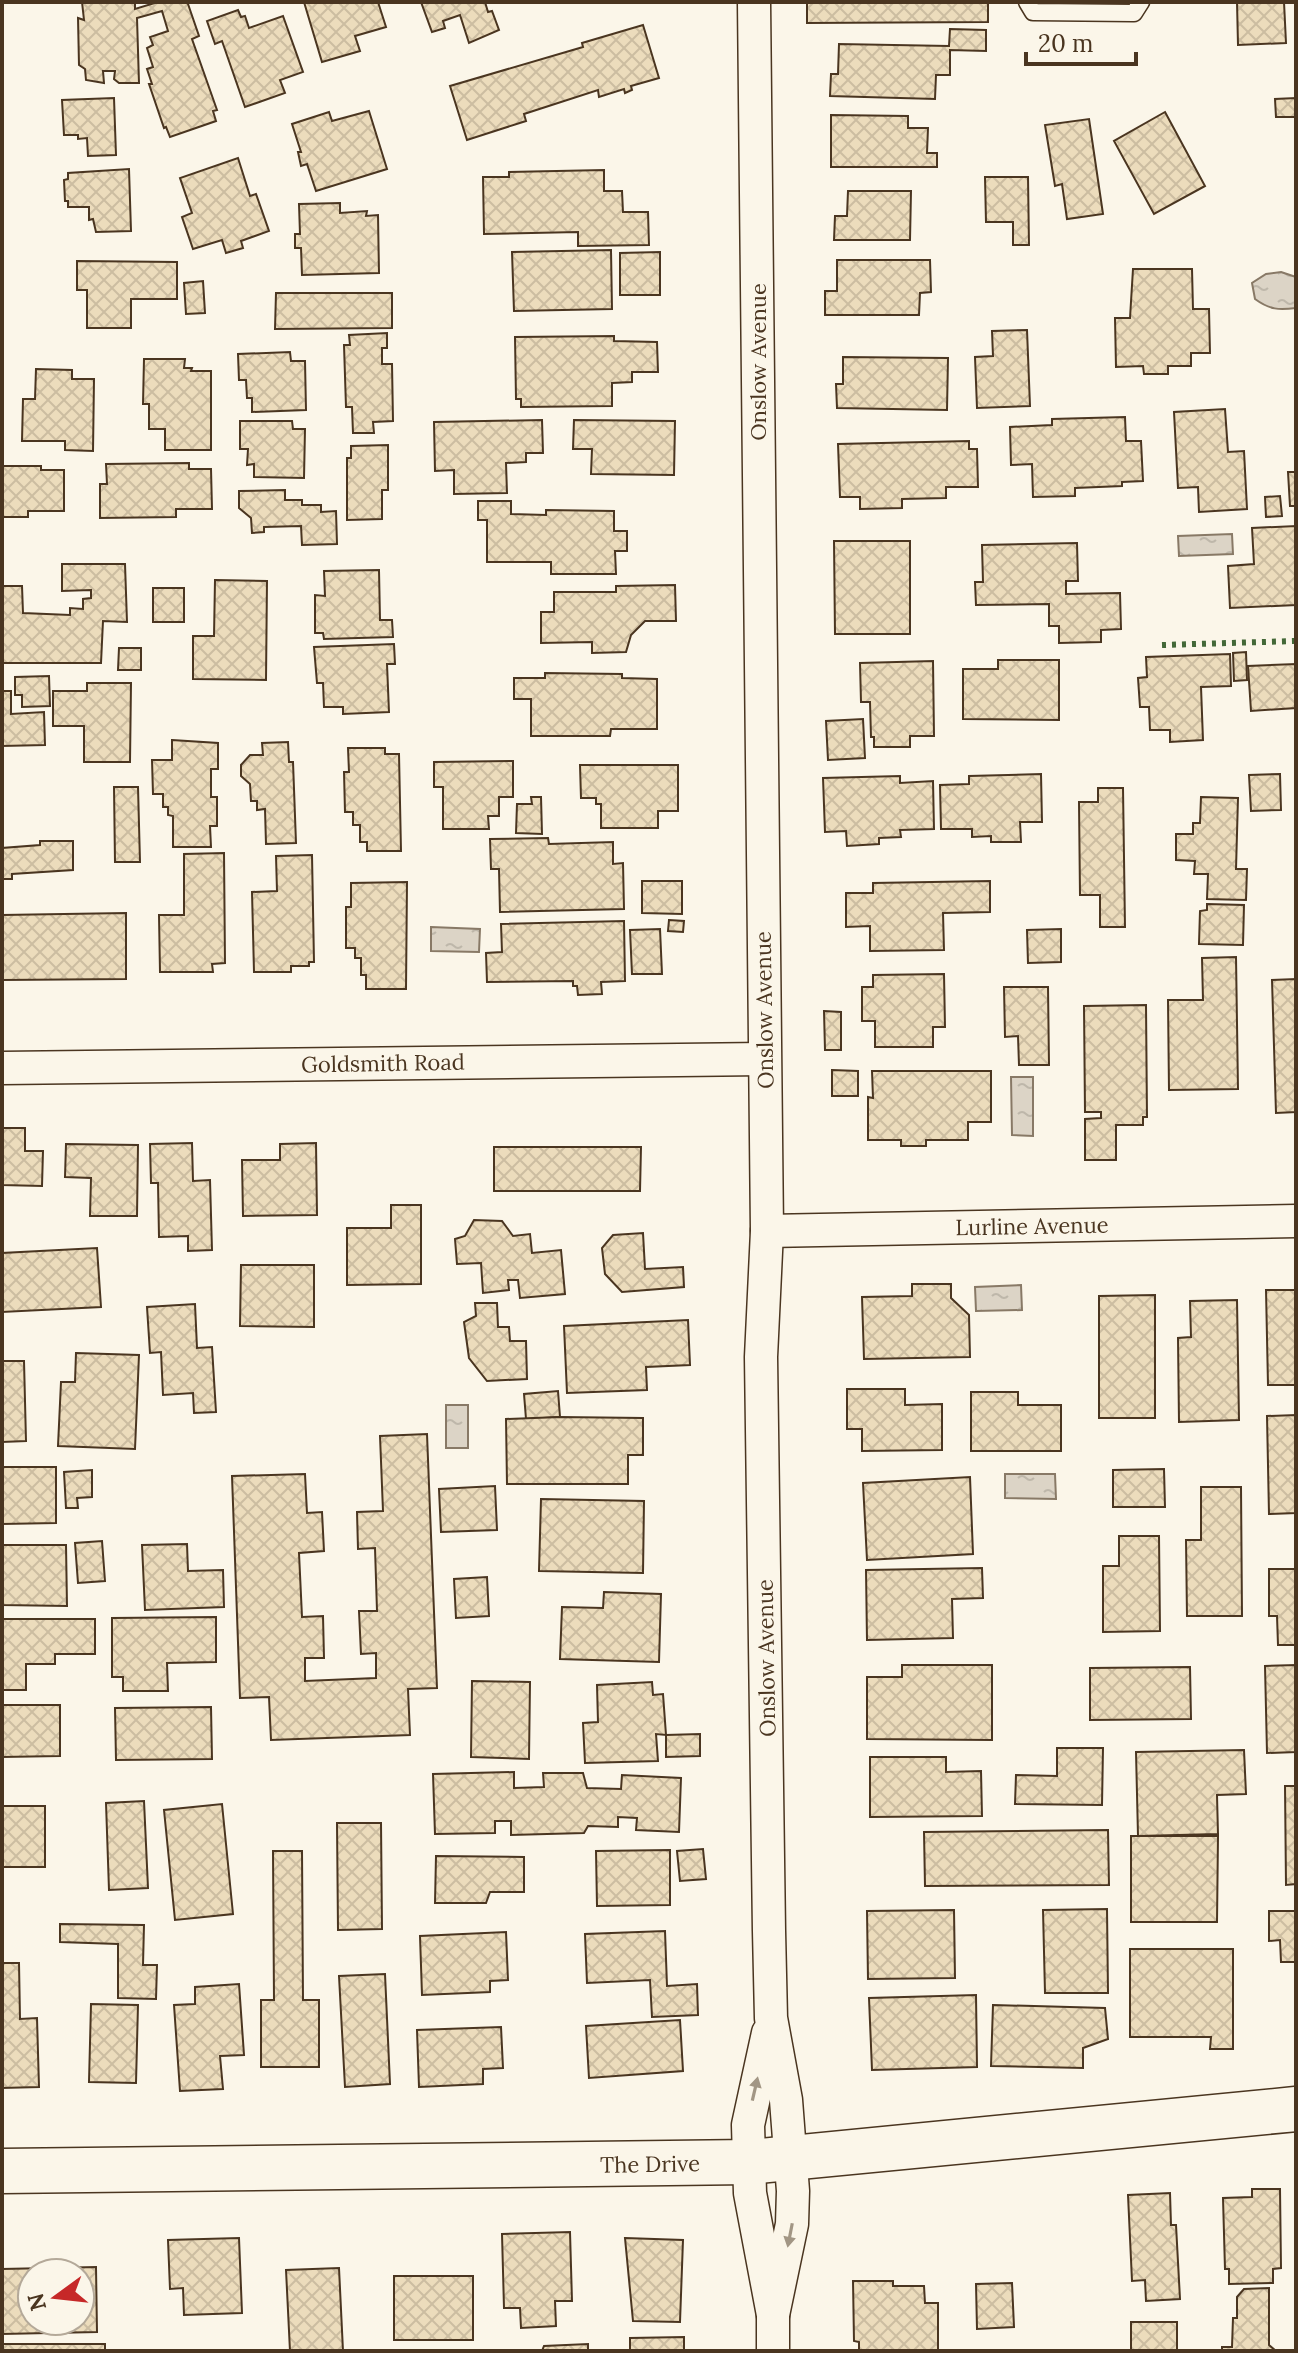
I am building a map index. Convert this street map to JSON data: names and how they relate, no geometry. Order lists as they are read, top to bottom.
{
  "streets": {
    "main road": ["The Drive"],
    "street": ["Onslow Avenue", "Goldsmith Road", "Lurline Avenue"]
  },
  "crossings": [
    ["Onslow Avenue", "Goldsmith Road"],
    ["Onslow Avenue", "Lurline Avenue"],
    ["Onslow Avenue", "The Drive"]
  ],
  "scale_bar": "20 m",
  "north": "left"
}
